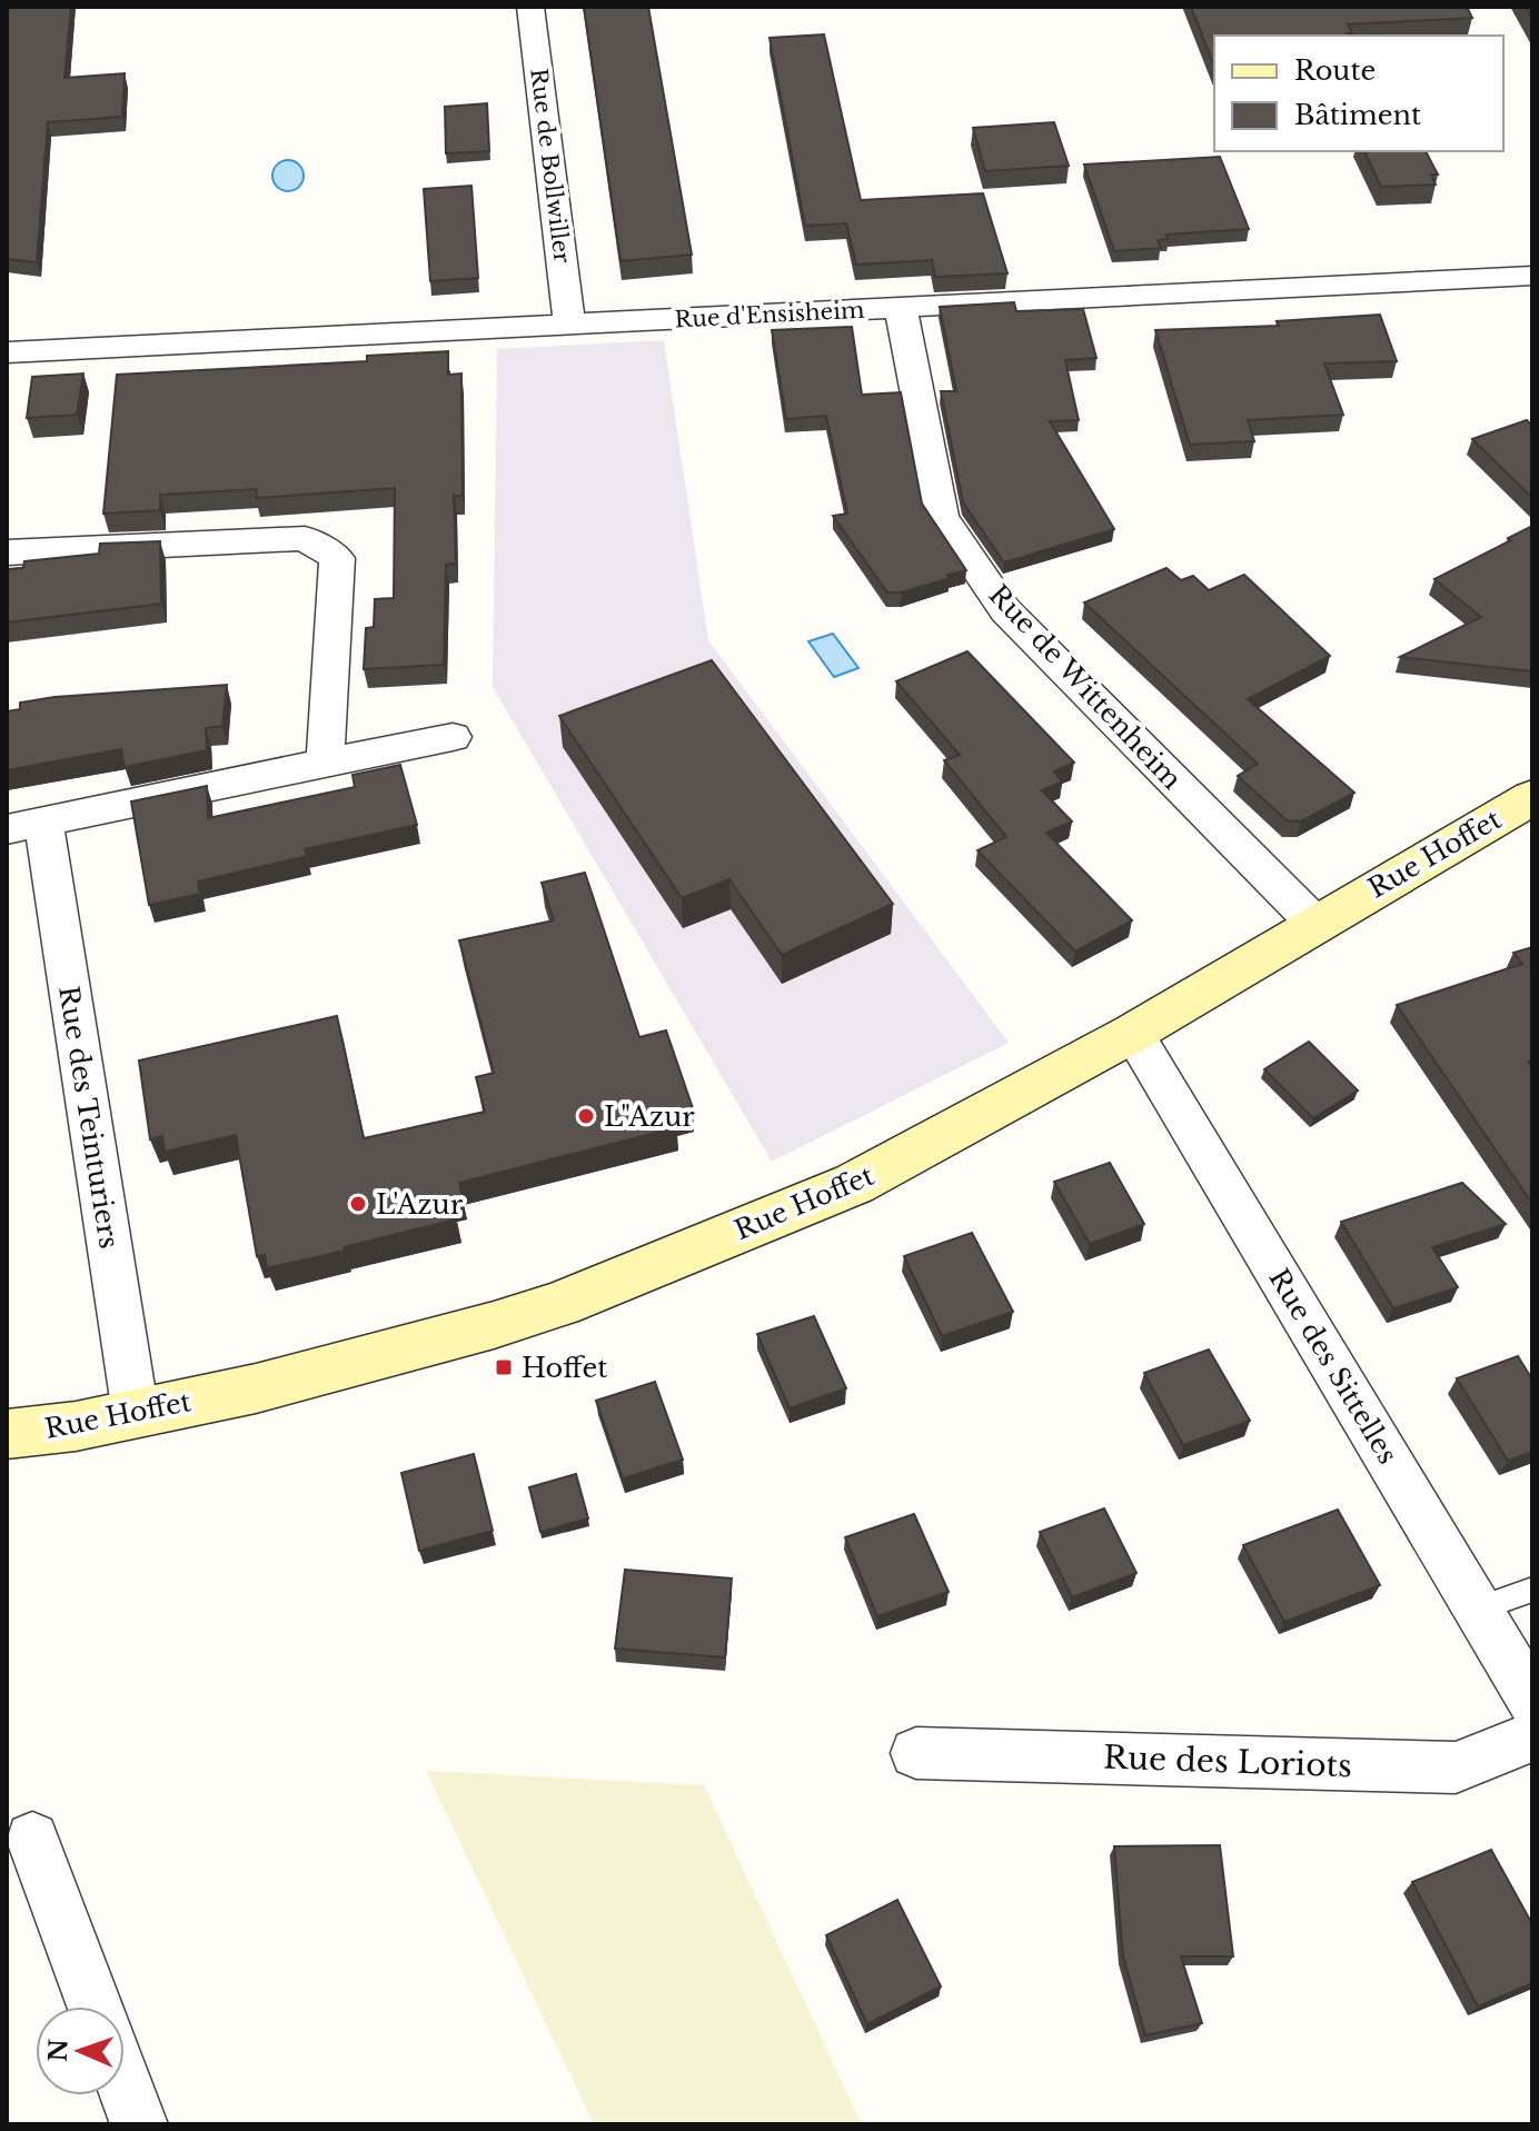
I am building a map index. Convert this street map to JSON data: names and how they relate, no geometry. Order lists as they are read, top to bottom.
{
  "streets": {
    "main road": ["Rue Hoffet"],
    "street": [
      "Rue de Bollwiller",
      "Rue d'Ensisheim",
      "Rue de Wittenheim",
      "Rue des Teinturiers",
      "Rue des Sittelles",
      "Rue des Loriots"
    ]
  },
  "crossings": [
    ["Rue de Bollwiller", "Rue d'Ensisheim"],
    ["Rue d'Ensisheim", "Rue de Wittenheim"],
    ["Rue de Wittenheim", "Rue Hoffet"],
    ["Rue Hoffet", "Rue des Teinturiers"],
    ["Rue Hoffet", "Rue des Sittelles"]
  ],
  "places": {
    "other": ["L\"Azur", "L'Azur"],
    "transit": ["Hoffet"]
  },
  "legend": ["Route", "Bâtiment"],
  "north": "left"
}
